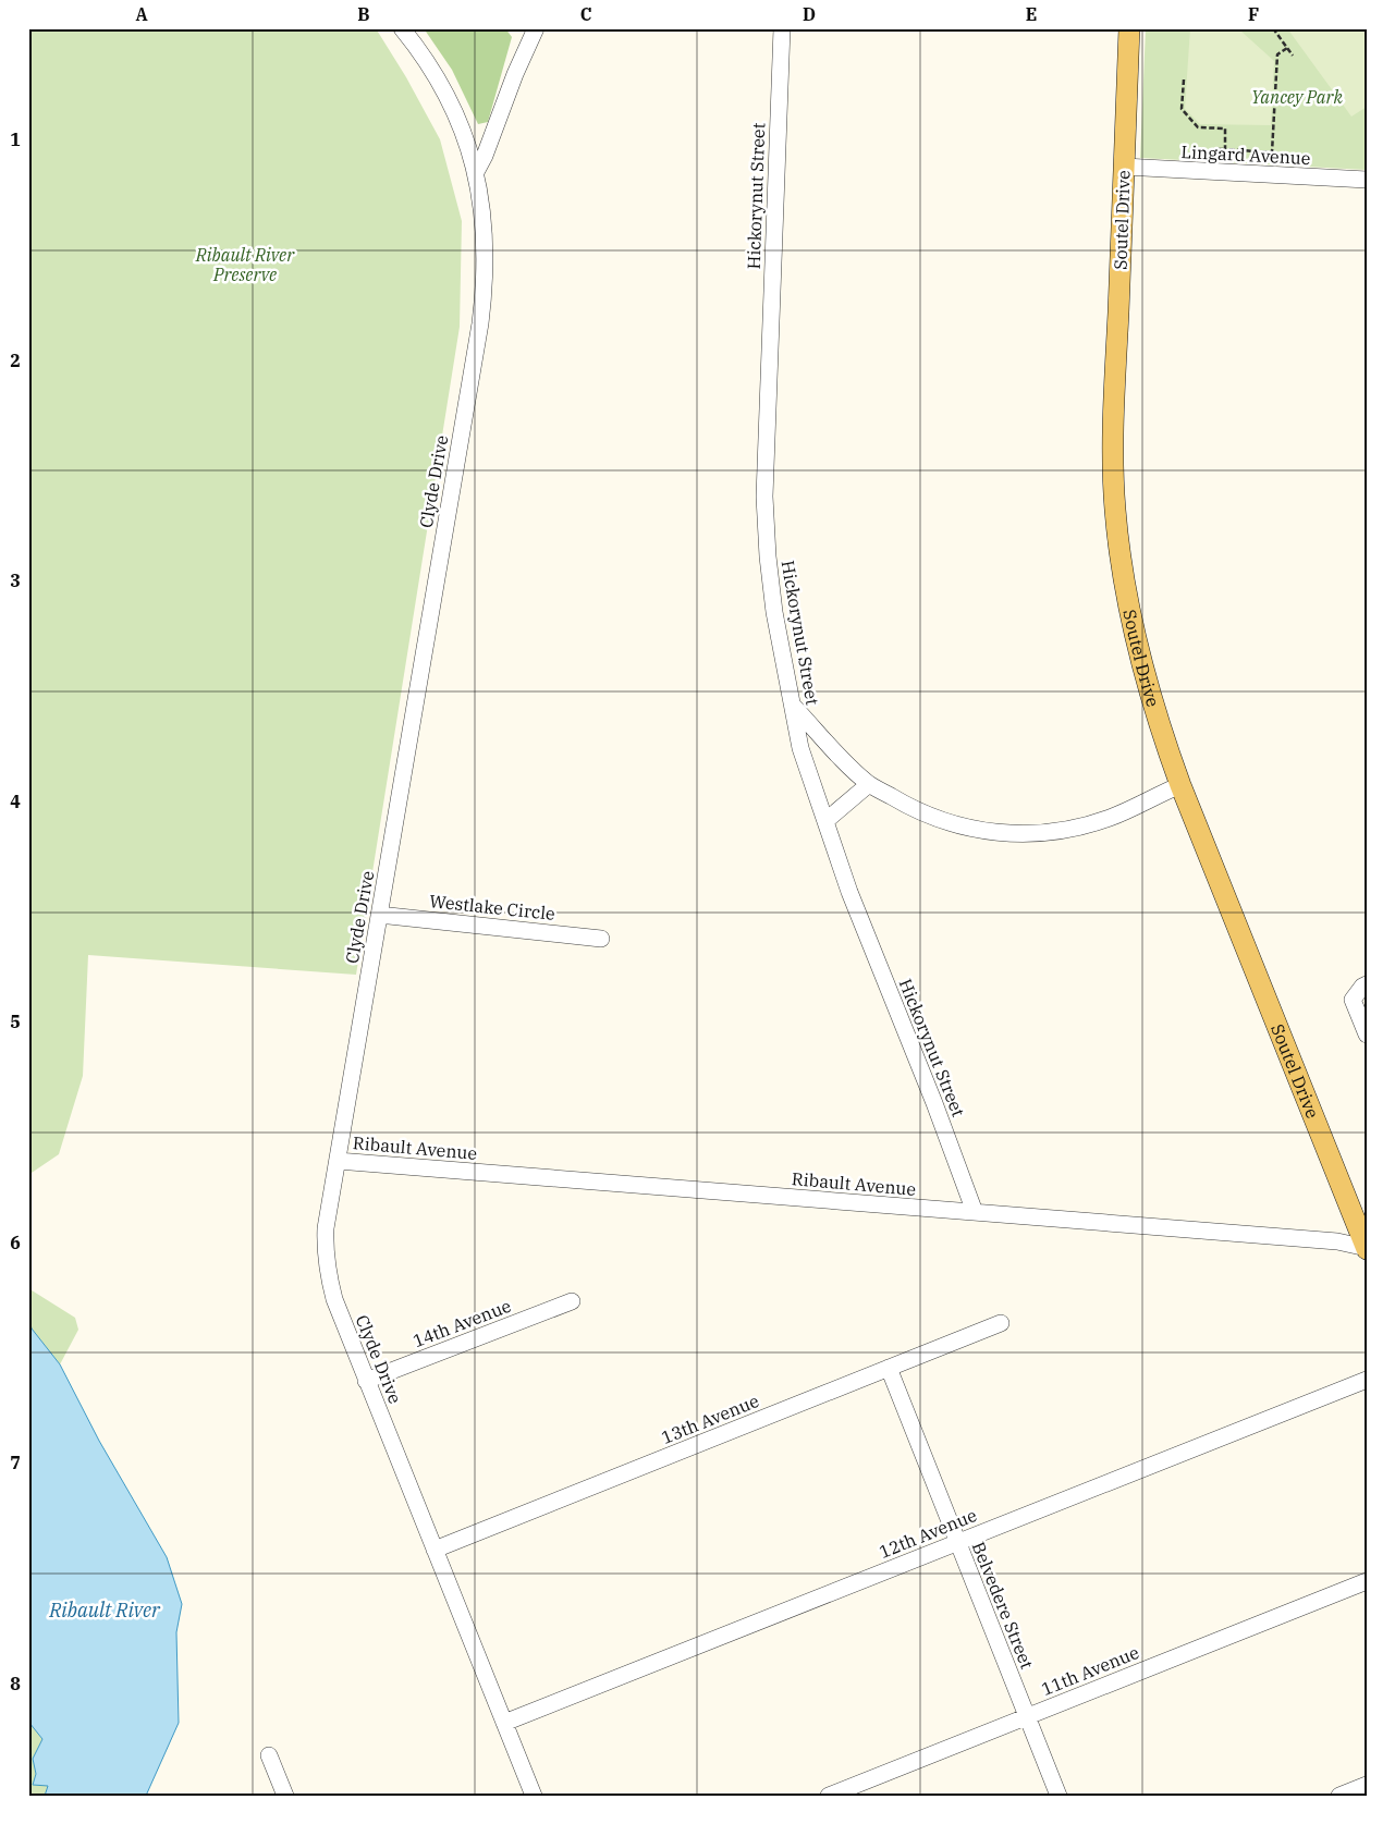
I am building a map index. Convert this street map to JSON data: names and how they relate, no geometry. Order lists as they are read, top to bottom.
{
  "streets": {
    "main road": ["Soutel Drive"],
    "street": [
      "Lingard Avenue",
      "Hickorynut Street",
      "Clyde Drive",
      "Westlake Circle",
      "Ribault Avenue",
      "14th Avenue",
      "13th Avenue",
      "12th Avenue",
      "Belvedere Street",
      "11th Avenue"
    ]
  },
  "crossings": [
    ["Lingard Avenue", "Soutel Drive"],
    ["Hickorynut Street", "Ribault Avenue"],
    ["Soutel Drive", "Ribault Avenue"],
    ["Clyde Drive", "Westlake Circle"],
    ["Clyde Drive", "Ribault Avenue"],
    ["Clyde Drive", "14th Avenue"],
    ["Clyde Drive", "13th Avenue"],
    ["Clyde Drive", "12th Avenue"],
    ["13th Avenue", "Belvedere Street"],
    ["12th Avenue", "Belvedere Street"],
    ["Belvedere Street", "11th Avenue"]
  ],
  "water": ["Ribault River"],
  "parks": ["Yancey Park", "Ribault River Preserve"],
  "grid": {
    "columns": [
      "A",
      "B",
      "C",
      "D",
      "E",
      "F"
    ],
    "rows": [
      "1",
      "2",
      "3",
      "4",
      "5",
      "6",
      "7",
      "8"
    ]
  }
}
